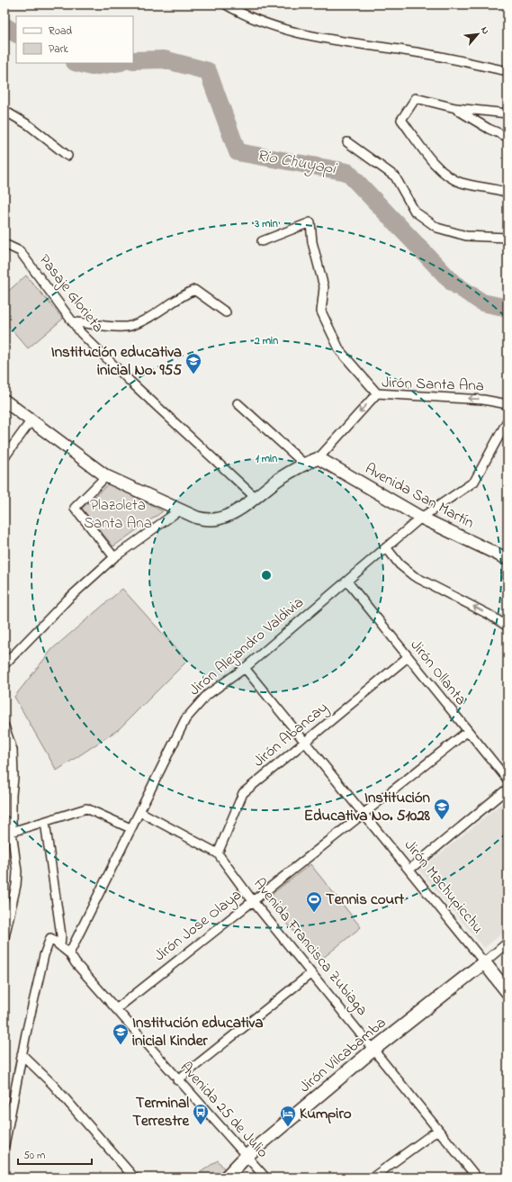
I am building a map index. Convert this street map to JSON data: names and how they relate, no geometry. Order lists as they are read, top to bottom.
{
  "streets": {
    "main road": ["Avenida San Martín", "Jirón Machupicchu", "Jirón Vilcabamba"],
    "street": [
      "Pasaje Glorieta",
      "Jirón Santa Ana",
      "Jirón Alejandro Valdivia",
      "Jirón Ollanta",
      "Jirón Abancay",
      "Jirón Jose Olaya",
      "Avenida Francisca Zubiaga",
      "Avenida 25 de Julio"
    ]
  },
  "crossings": [
    ["Jirón Santa Ana", "Avenida San Martín"],
    ["Avenida San Martín", "Jirón Alejandro Valdivia"],
    ["Jirón Alejandro Valdivia", "Jirón Ollanta"],
    ["Jirón Alejandro Valdivia", "Jirón Machupicchu"],
    ["Jirón Alejandro Valdivia", "Avenida Francisca Zubiaga"],
    ["Jirón Alejandro Valdivia", "Avenida 25 de Julio"],
    ["Jirón Ollanta", "Jirón Abancay"],
    ["Jirón Ollanta", "Jirón Jose Olaya"],
    ["Jirón Abancay", "Jirón Machupicchu"],
    ["Jirón Abancay", "Avenida Francisca Zubiaga"],
    ["Jirón Machupicchu", "Jirón Jose Olaya"],
    ["Jirón Machupicchu", "Jirón Vilcabamba"],
    ["Jirón Jose Olaya", "Avenida Francisca Zubiaga"],
    ["Jirón Jose Olaya", "Avenida 25 de Julio"],
    ["Avenida Francisca Zubiaga", "Jirón Vilcabamba"],
    ["Jirón Vilcabamba", "Avenida 25 de Julio"]
  ],
  "one_way": ["Jirón Santa Ana"],
  "water": ["Rio Chuyapi"],
  "parks": ["Plazoleta Santa Ana"],
  "places": {
    "school or university": ["Institución educativa inicial No. 955", "Institución Educativa No. 51028", "Institución educativa inicial Kinder"],
    "sports": ["Tennis court"],
    "bus stop": ["Terminal Terrestre"],
    "hotel": ["Kumpiro"]
  },
  "legend": ["Road", "Park"],
  "scale_bar": "50 m",
  "north": "top right",
  "rings": ["3 min", "2 min", "1 min"]
}
